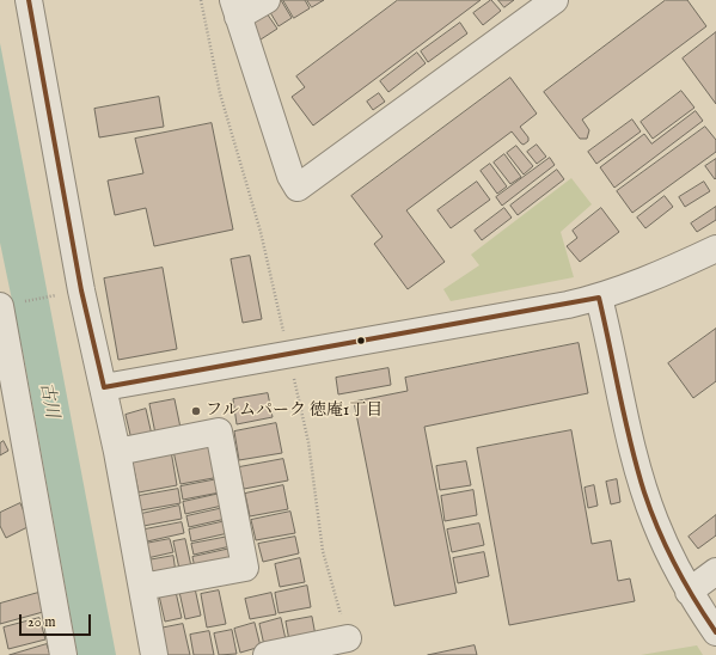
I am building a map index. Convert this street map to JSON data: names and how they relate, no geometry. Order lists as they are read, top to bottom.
{
  "water": ["古川"],
  "places": ["フルムパーク 徳庵1丁目"],
  "scale_bar": "20 m"
}
